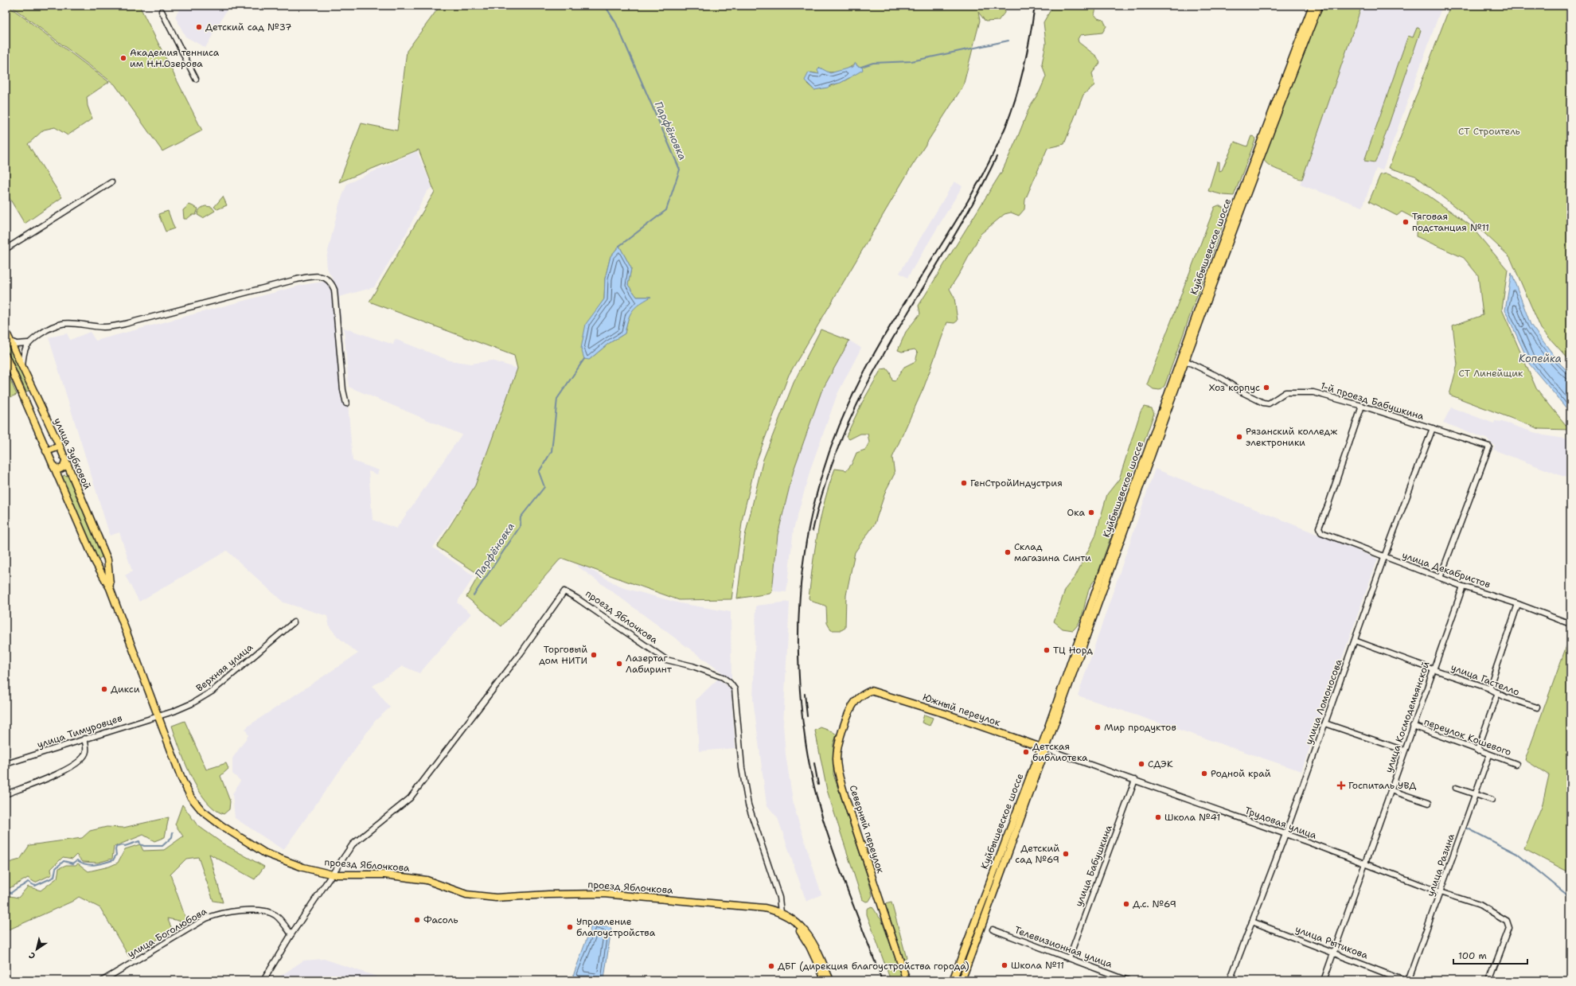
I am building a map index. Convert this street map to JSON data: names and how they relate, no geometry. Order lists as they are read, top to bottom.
{
  "streets": {
    "main road": [
      "Куйбышевское шоссе",
      "улица Зубковой",
      "проезд Яблочкова",
      "Южный переулок",
      "Северный переулок"
    ],
    "street": [
      "1-й проезд Бабушкина",
      "улица Декабристов",
      "Верхняя улица",
      "улица Гастелло",
      "улица Ломоносова",
      "улица Космодемьянской",
      "улица Тимуровцев",
      "переулок Кошевого",
      "Трудовая улица",
      "улица Разина",
      "улица Бабушкина",
      "улица Боголюбова",
      "улица Рытикова",
      "Телевизионная улица"
    ]
  },
  "crossings": [
    ["Куйбышевское шоссе", "1-й проезд Бабушкина"],
    ["Куйбышевское шоссе", "Южный переулок"],
    ["Куйбышевское шоссе", "Трудовая улица"],
    ["1-й проезд Бабушкина", "улица Декабристов"],
    ["1-й проезд Бабушкина", "улица Ломоносова"],
    ["улица Зубковой", "проезд Яблочкова"],
    ["улица Зубковой", "Верхняя улица"],
    ["улица Зубковой", "улица Тимуровцев"],
    ["улица Декабристов", "улица Ломоносова"],
    ["улица Декабристов", "улица Космодемьянской"],
    ["проезд Яблочкова", "Верхняя улица"],
    ["проезд Яблочкова", "улица Тимуровцев"],
    ["Верхняя улица", "улица Тимуровцев"],
    ["улица Гастелло", "улица Ломоносова"],
    ["улица Гастелло", "улица Космодемьянской"],
    ["улица Ломоносова", "Трудовая улица"],
    ["улица Ломоносова", "улица Рытикова"],
    ["Южный переулок", "Трудовая улица"],
    ["Южный переулок", "Северный переулок"],
    ["улица Космодемьянской", "переулок Кошевого"],
    ["улица Космодемьянской", "Трудовая улица"],
    ["улица Космодемьянской", "улица Рытикова"],
    ["переулок Кошевого", "улица Разина"],
    ["Трудовая улица", "улица Разина"],
    ["Трудовая улица", "улица Бабушкина"],
    ["улица Бабушкина", "Телевизионная улица"]
  ],
  "water": ["Парфёновка", "Копейка"],
  "parks": ["СТ Строитель", "СТ Линейщик"],
  "places": {
    "other": [
      "Детский сад №37",
      "Академия тенниса им Н.Н.Озерова",
      "Тяговая подстанция №11",
      "Хоз корпус",
      "Рязанский колледж электроники",
      "ГенСтройИндустрия",
      "Ока",
      "Склад магазина Синти",
      "ТЦ Норд",
      "Торговый дом НИТИ",
      "Лазертаг Лабиринт",
      "Дикси",
      "Мир продуктов",
      "Детская библиотека",
      "СДЭК",
      "Родной край",
      "Школа №41",
      "Детский сад №69",
      "Д.с. №69",
      "Фасоль",
      "Управление благоустройства",
      "Школа №11",
      "ДБГ (дирекция благоустройства города)"
    ],
    "health": ["Госпиталь УВД"]
  },
  "scale_bar": "100 m",
  "north": "bottom left"
}
